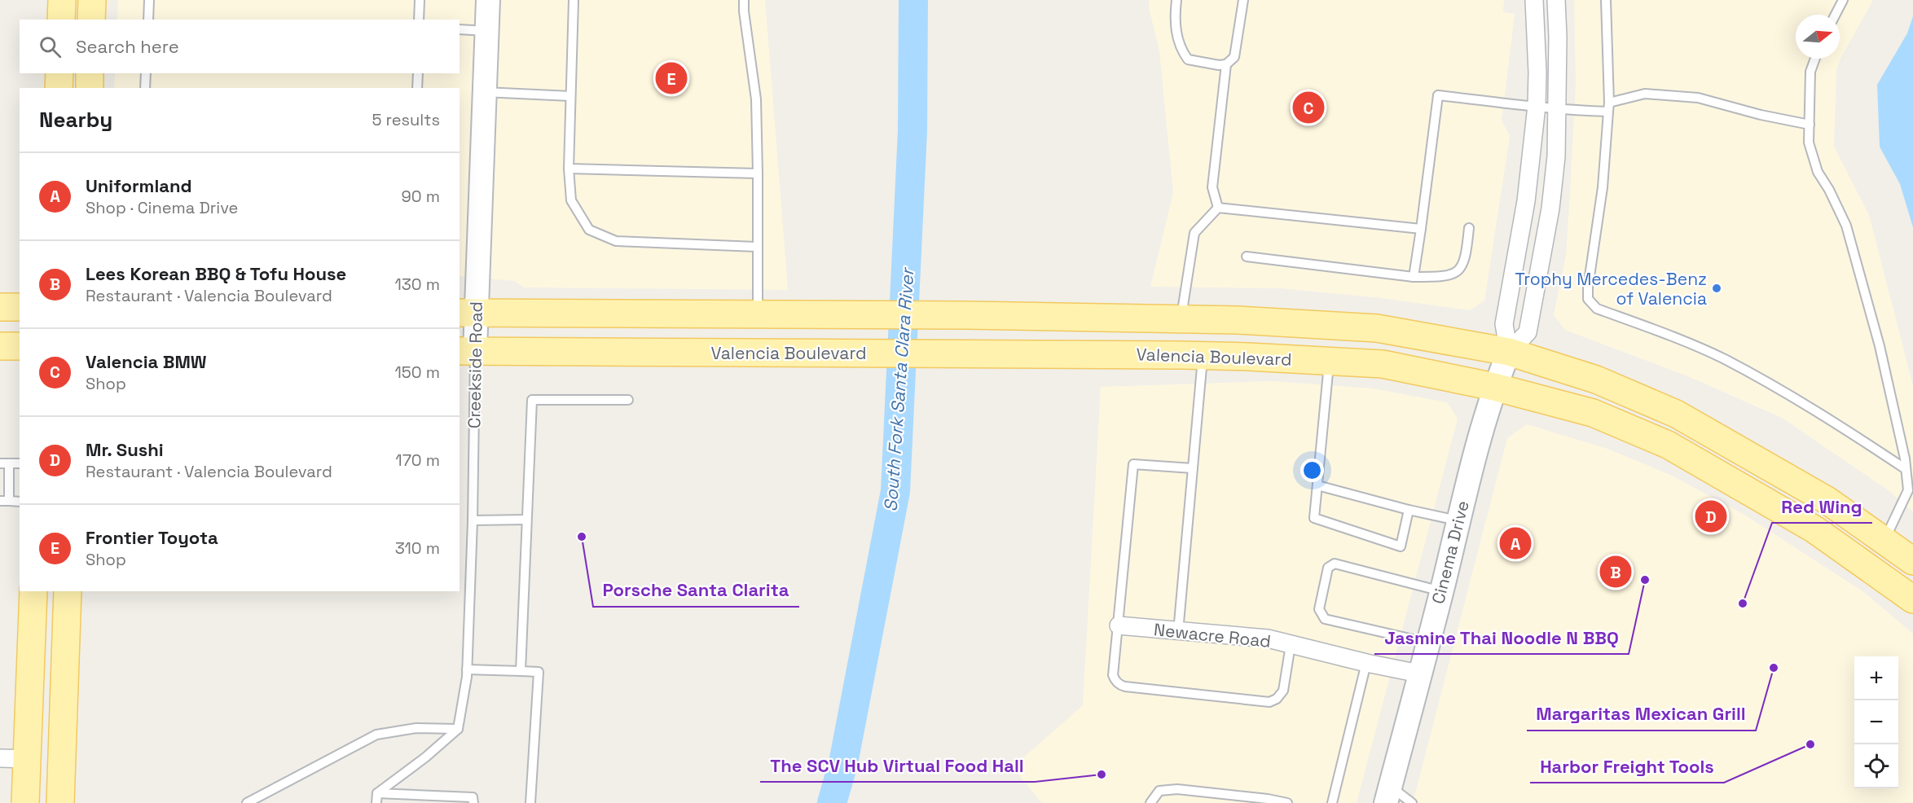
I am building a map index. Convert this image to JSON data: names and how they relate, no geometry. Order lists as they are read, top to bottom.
{
  "streets": {
    "main road": ["Valencia Boulevard"],
    "street": ["Creekside Road", "Cinema Drive", "Newacre Road"]
  },
  "crossings": [
    ["Valencia Boulevard", "Creekside Road"],
    ["Valencia Boulevard", "Cinema Drive"],
    ["Cinema Drive", "Newacre Road"]
  ],
  "water": ["South Fork Santa Clara River"],
  "places": [
    "Trophy Mercedes-Benz of Valencia",
    "Porsche Santa Clarita",
    "Jasmine Thai Noodle N BBQ",
    "Red Wing",
    "Margaritas Mexican Grill",
    "Harbor Freight Tools",
    "The SCV Hub Virtual Food Hall"
  ],
  "north": "right",
  "page": {
    "search": "Search here",
    "pins": [
      "E",
      "C",
      "D",
      "A",
      "B"
    ],
    "heading": ["Nearby", "5 results"],
    "list": [
      {
        "mark": "A",
        "name": "Uniformland",
        "note": "Shop · Cinema Drive",
        "value": "90 m"
      },
      {
        "mark": "B",
        "name": "Lees Korean BBQ & Tofu House",
        "note": "Restaurant · Valencia Boulevard",
        "value": "130 m"
      },
      {
        "mark": "C",
        "name": "Valencia BMW",
        "note": "Shop",
        "value": "150 m"
      },
      {
        "mark": "D",
        "name": "Mr. Sushi",
        "note": "Restaurant · Valencia Boulevard",
        "value": "170 m"
      },
      {
        "mark": "E",
        "name": "Frontier Toyota",
        "note": "Shop",
        "value": "310 m"
      }
    ],
    "map_buttons": ["+", "−"]
  }
}
